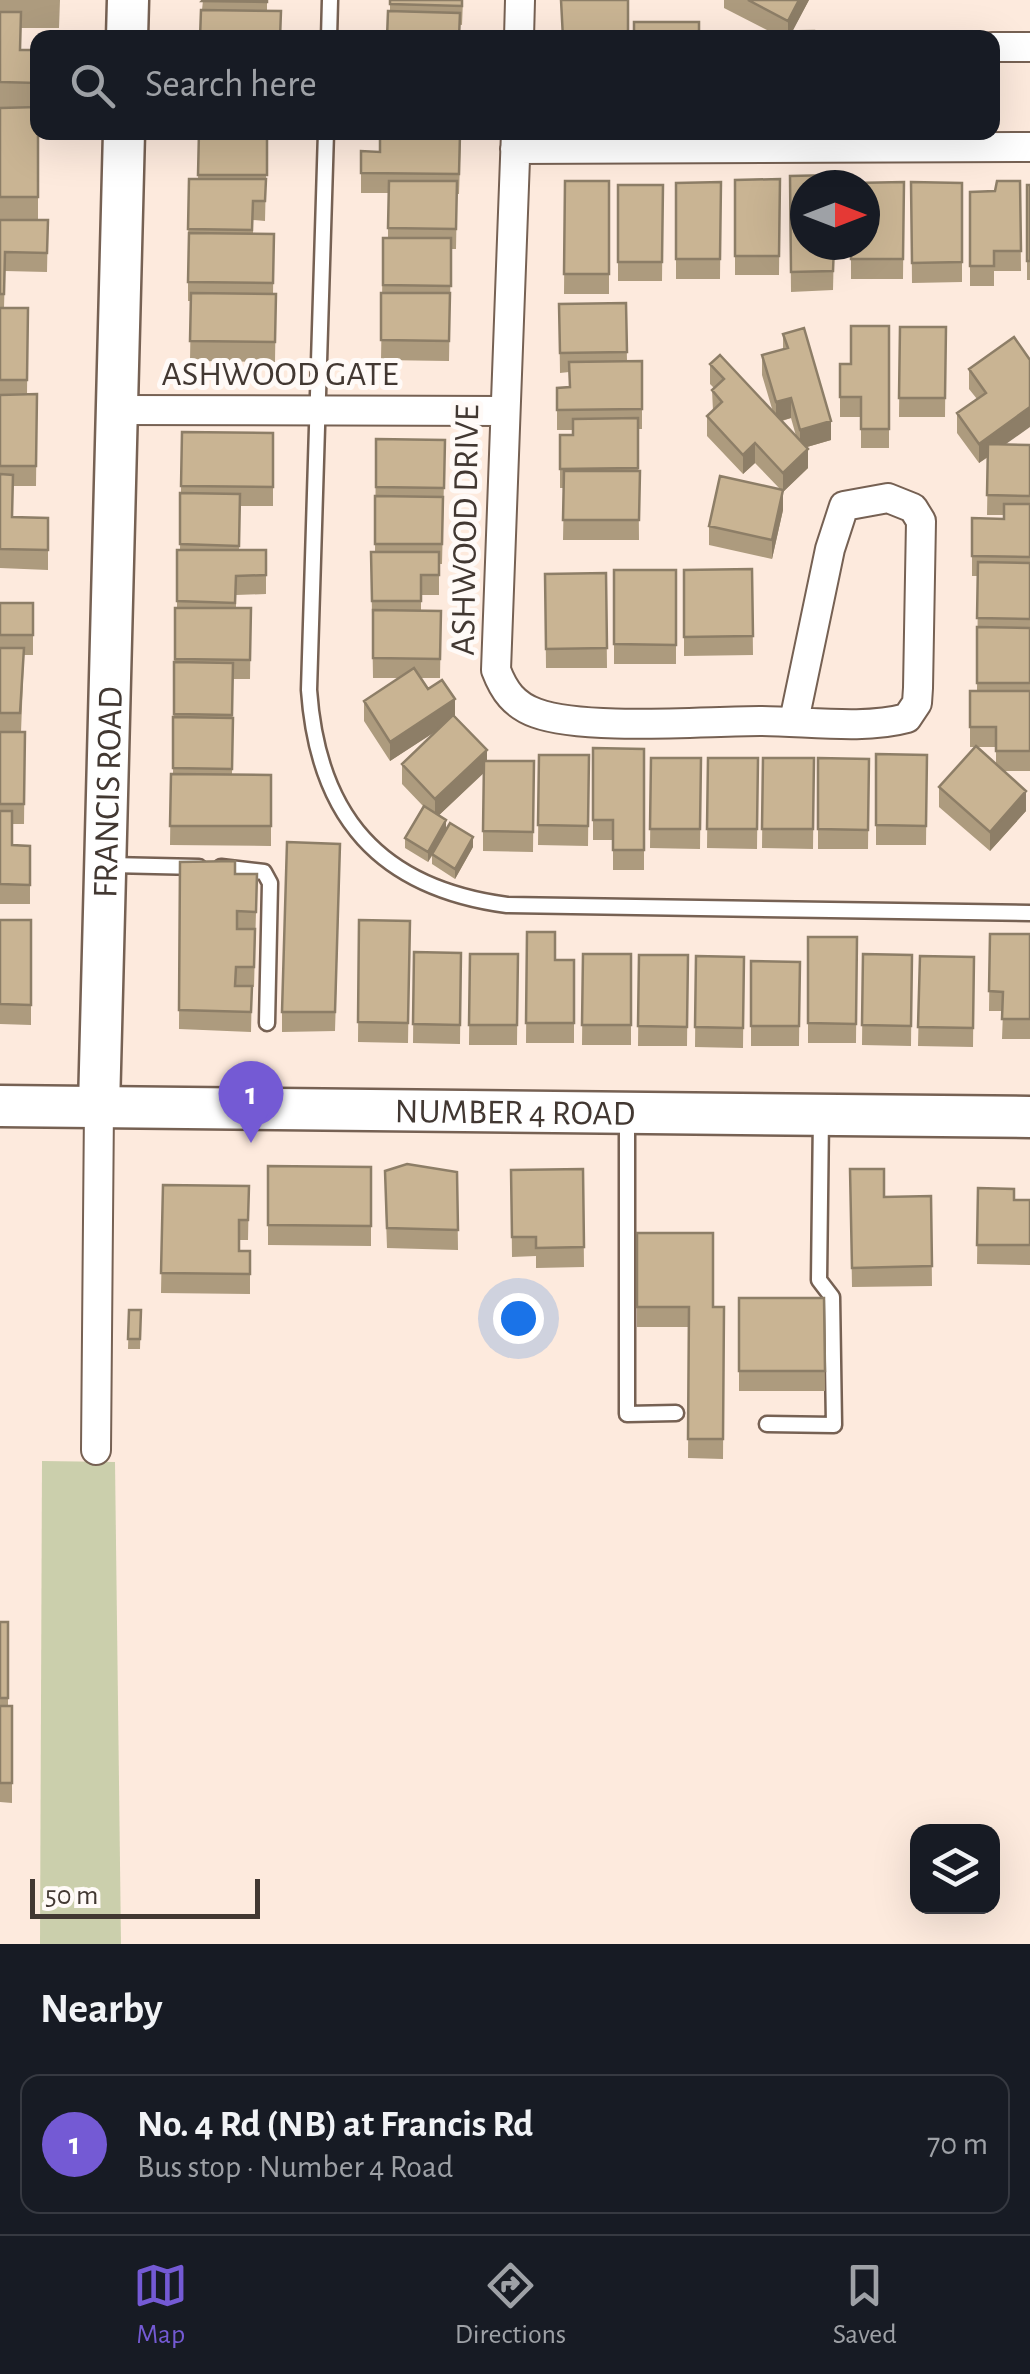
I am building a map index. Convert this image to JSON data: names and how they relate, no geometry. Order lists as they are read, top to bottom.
{
  "streets": {
    "main road": ["FRANCIS ROAD", "NUMBER 4 ROAD"],
    "street": ["ASHWOOD GATE", "ASHWOOD DRIVE"]
  },
  "crossings": [
    ["ASHWOOD GATE", "ASHWOOD DRIVE"],
    ["ASHWOOD GATE", "FRANCIS ROAD"],
    ["FRANCIS ROAD", "NUMBER 4 ROAD"]
  ],
  "scale_bar": "50 m",
  "north": "right",
  "page": {
    "search": "Search here",
    "pins": "1",
    "scale": "50 m",
    "heading": "Nearby",
    "list": [
      {
        "mark": "1",
        "name": "No. 4 Rd (NB) at Francis Rd",
        "note": "Bus stop · Number 4 Road",
        "value": "70 m"
      }
    ],
    "nav": ["Map", "Directions", "Saved"]
  }
}
